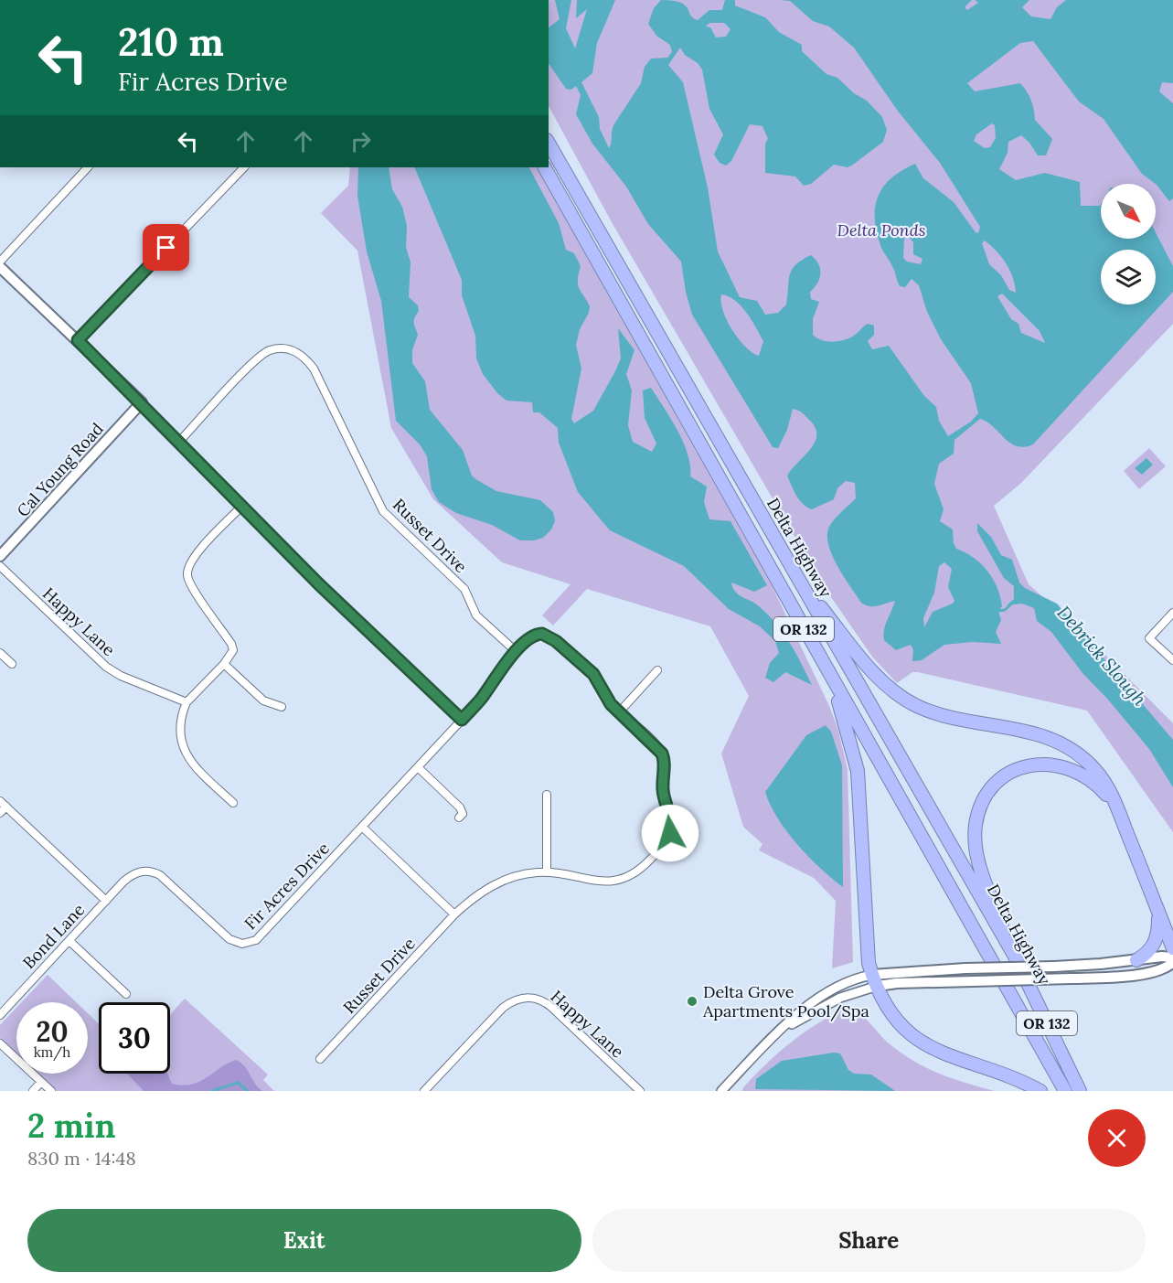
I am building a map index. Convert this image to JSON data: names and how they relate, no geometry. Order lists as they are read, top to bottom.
{
  "streets": {
    "highway": ["Delta Highway", "OR 132"],
    "main road": ["Cal Young Road"],
    "street": [
      "Russet Drive",
      "Happy Lane",
      "Fir Acres Drive",
      "Bond Lane"
    ]
  },
  "crossings": [
    ["Russet Drive", "Fir Acres Drive"],
    ["Fir Acres Drive", "Bond Lane"]
  ],
  "water": ["Debrick Slough"],
  "parks": ["Delta Ponds"],
  "places": ["Delta Grove Apartments Pool/Spa"],
  "north": "bottom right",
  "page": {
    "turn": ["210 m", "Fir Acres Drive"],
    "speed": "20 km/h",
    "limit": "30",
    "heading": ["2 min", "830 m · 14:48"],
    "buttons": ["Exit", "Share"]
  }
}
